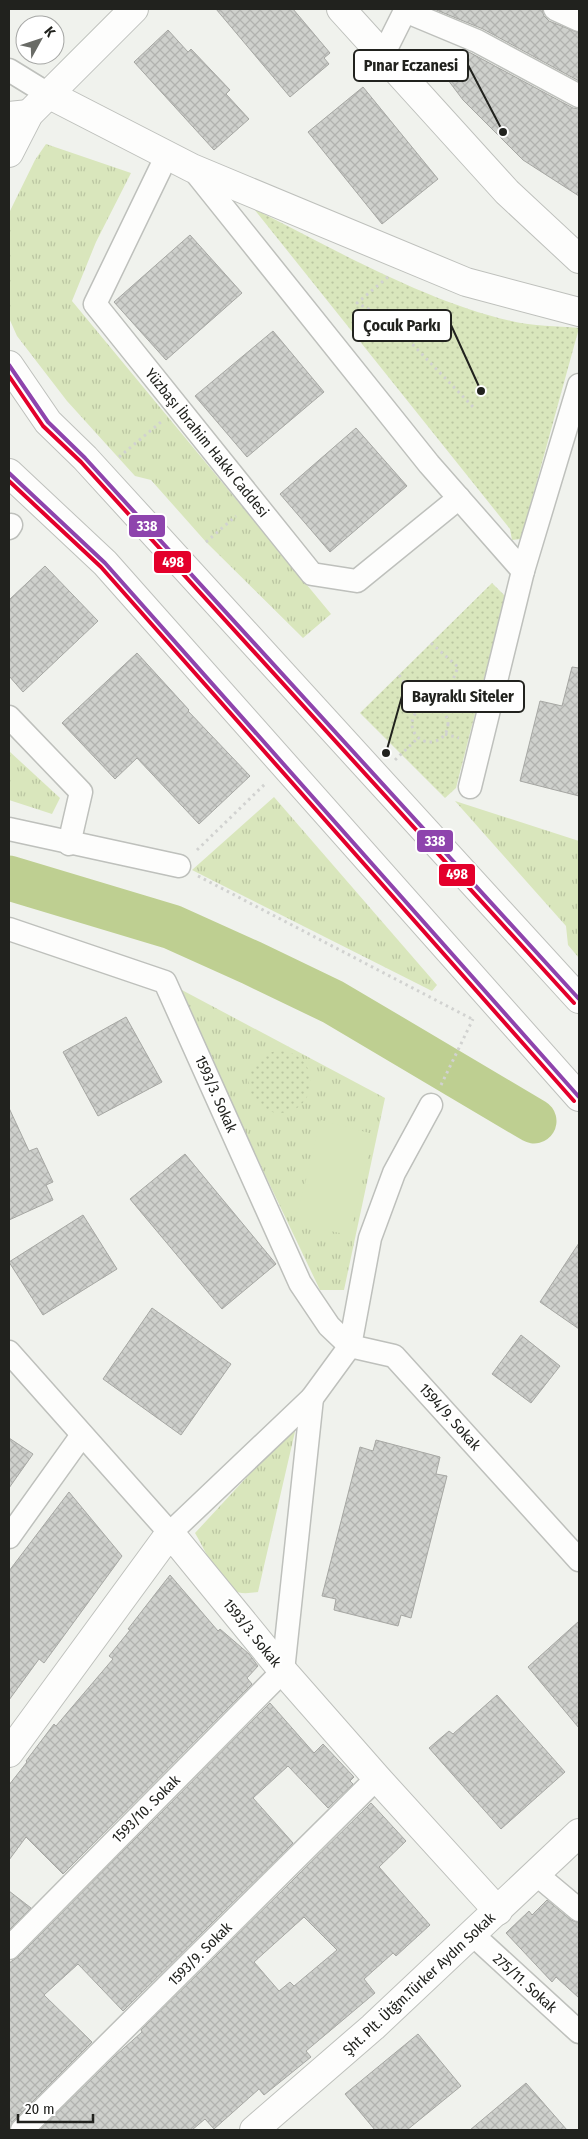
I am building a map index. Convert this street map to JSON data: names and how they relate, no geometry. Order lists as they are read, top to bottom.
{
  "streets": {
    "main road": ["1593/3. Sokak", "Şht. Plt. Ütğm.Türker Aydın Sokak"],
    "street": [
      "Yüzbaşı İbrahim Hakkı Caddesi",
      "1594/9. Sokak",
      "1593/10. Sokak",
      "1593/9. Sokak",
      "275/11. Sokak"
    ]
  },
  "crossings": [
    ["1593/3. Sokak", "1594/9. Sokak"],
    ["1593/3. Sokak", "1593/10. Sokak"],
    ["1593/3. Sokak", "1593/9. Sokak"],
    ["1593/3. Sokak", "Şht. Plt. Ütğm.Türker Aydın Sokak"],
    ["275/11. Sokak", "Şht. Plt. Ütğm.Türker Aydın Sokak"]
  ],
  "places": ["Pınar Eczanesi", "Çocuk Parkı", "Bayraklı Siteler"],
  "lines": ["transit line 338", "transit line 498"],
  "scale_bar": "20 m",
  "north": "top right"
}
